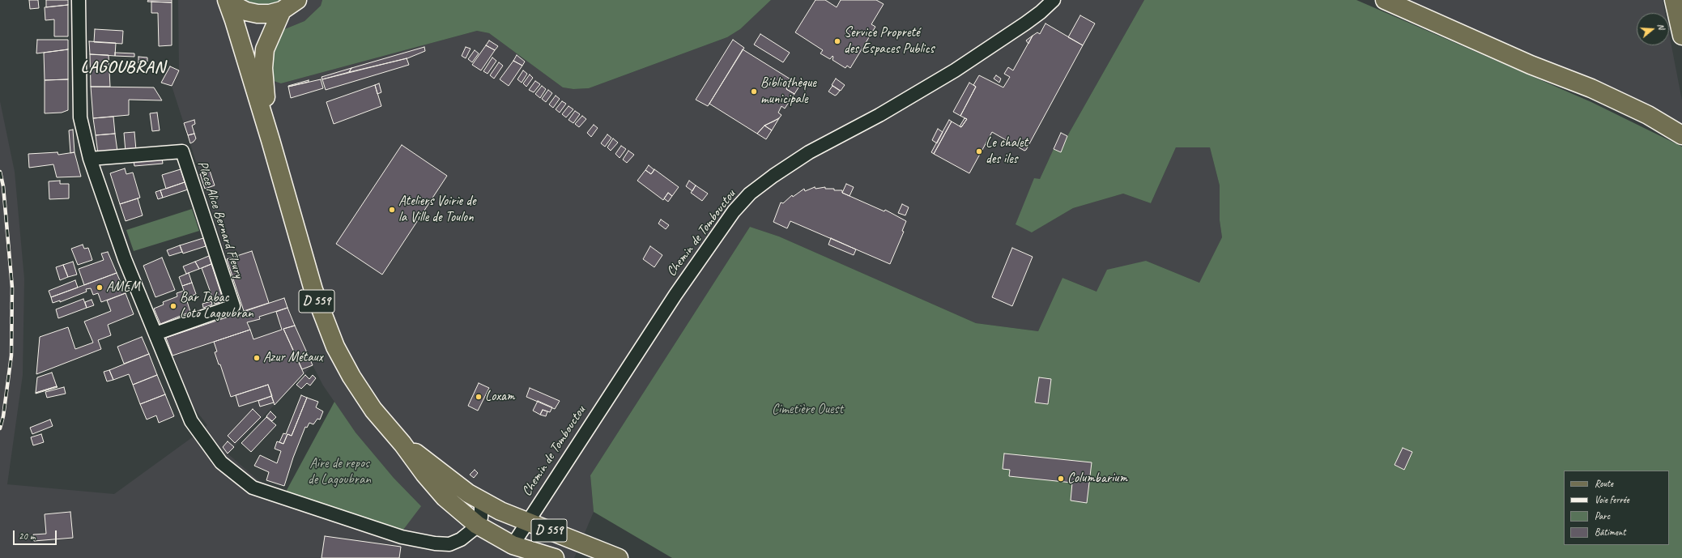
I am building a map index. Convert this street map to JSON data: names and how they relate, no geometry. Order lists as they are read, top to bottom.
{
  "streets": {
    "main road": ["D 559"],
    "street": ["Place Alice Bernard Fleury", "Chemin de Tombouctou"]
  },
  "crossings": [
    ["Chemin de Tombouctou", "D 559"]
  ],
  "districts": ["LAGOUBRAN"],
  "parks": ["Cimetière Ouest", "Aire de repos de Lagoubran"],
  "places": [
    "Service Propreté des Espaces Publics",
    "Bibliothèque municipale",
    "Le chalet des iles",
    "Ateliers Voirie de la Ville de Toulon",
    "AMEM",
    "Bar Tabac Loto Lagoubran",
    "Azur Métaux",
    "Loxam",
    "Columbarium"
  ],
  "legend": [
    "Route",
    "Voie ferrée",
    "Parc",
    "Bâtiment"
  ],
  "scale_bar": "20 m",
  "north": "right"
}
